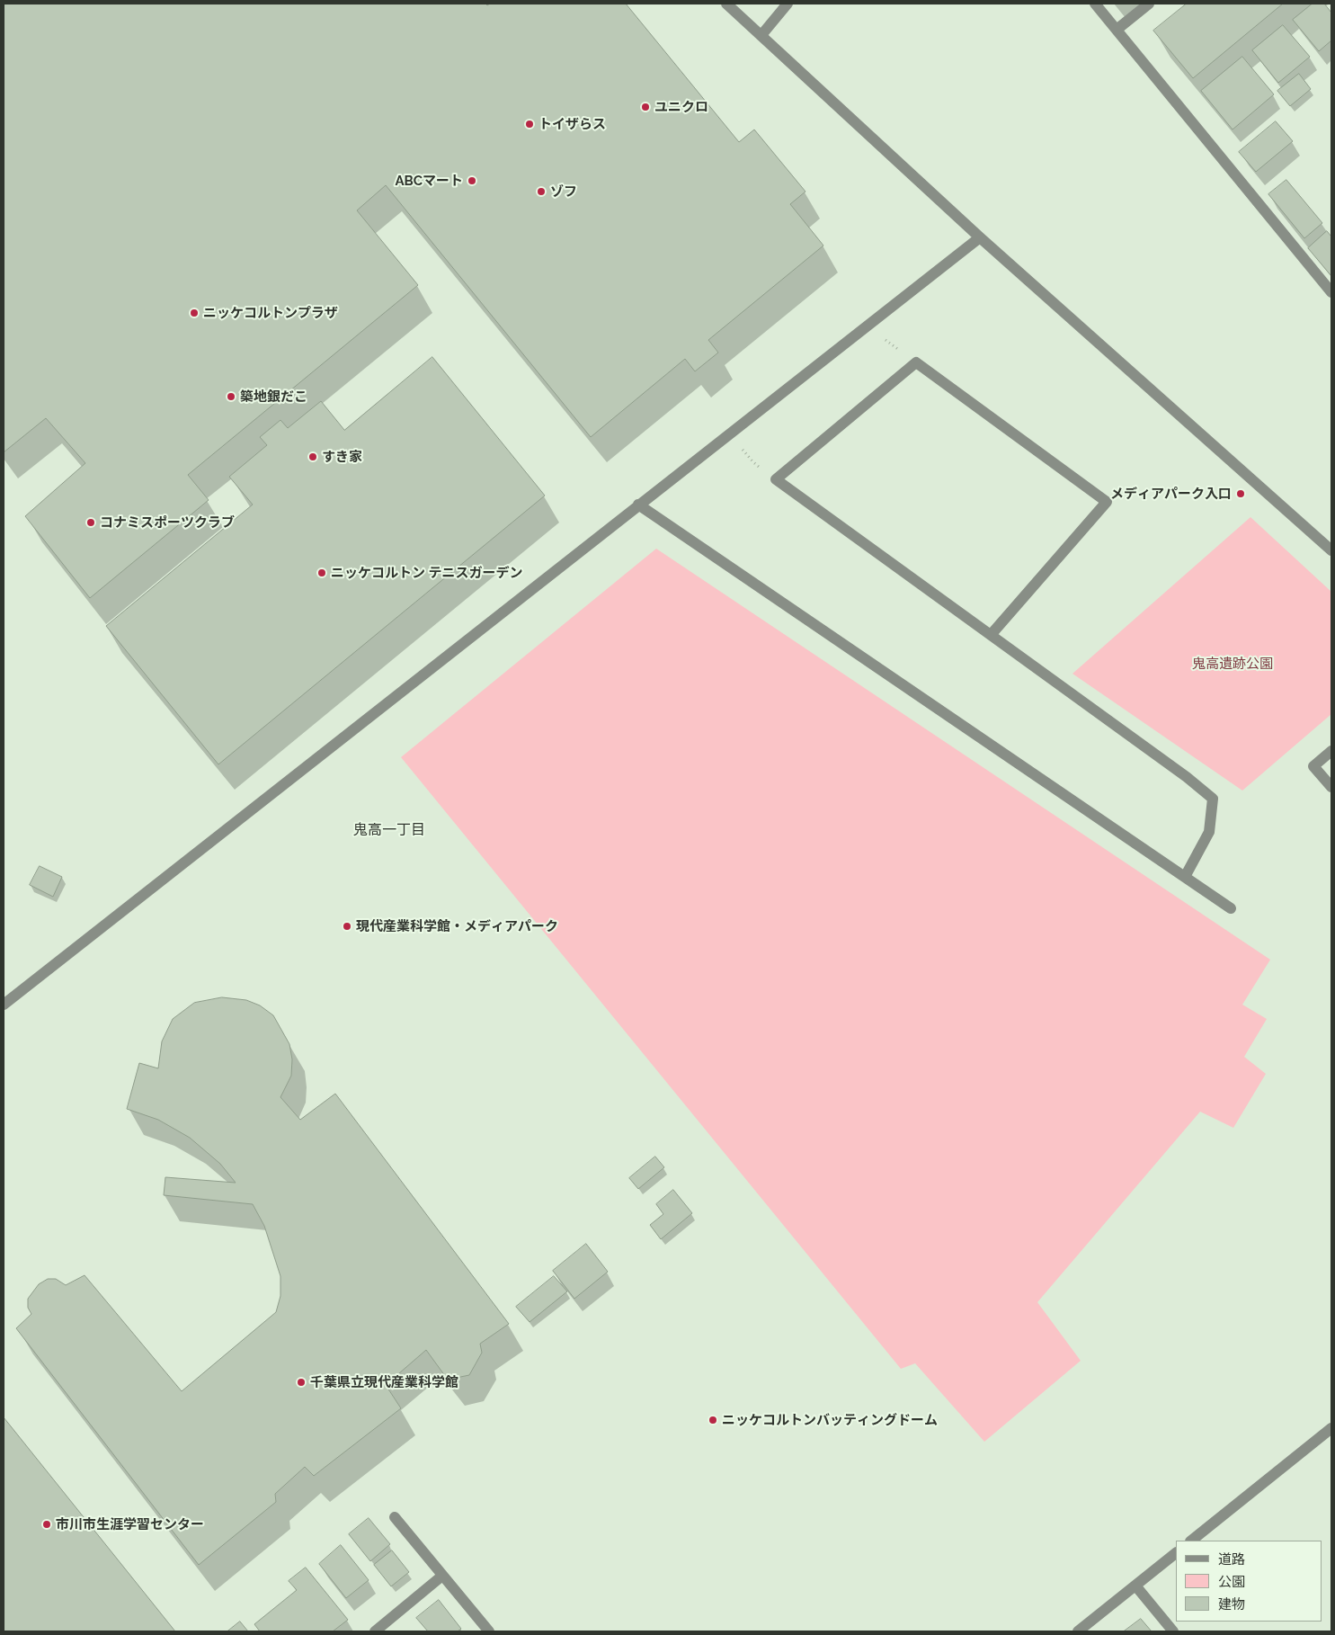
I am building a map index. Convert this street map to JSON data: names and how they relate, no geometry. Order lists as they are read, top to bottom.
{
  "districts": ["鬼高一丁目"],
  "parks": ["鬼高遺跡公園"],
  "places": [
    "ユニクロ",
    "トイザらス",
    "ABCマート",
    "ゾフ",
    "ニッケコルトンプラザ",
    "築地銀だこ",
    "すき家",
    "メディアパーク入口",
    "コナミスポーツクラブ",
    "ニッケコルトン テニスガーデン",
    "現代産業科学館・メディアパーク",
    "千葉県立現代産業科学館",
    "ニッケコルトンバッティングドーム",
    "市川市生涯学習センター"
  ],
  "legend": ["道路", "公園", "建物"]
}
